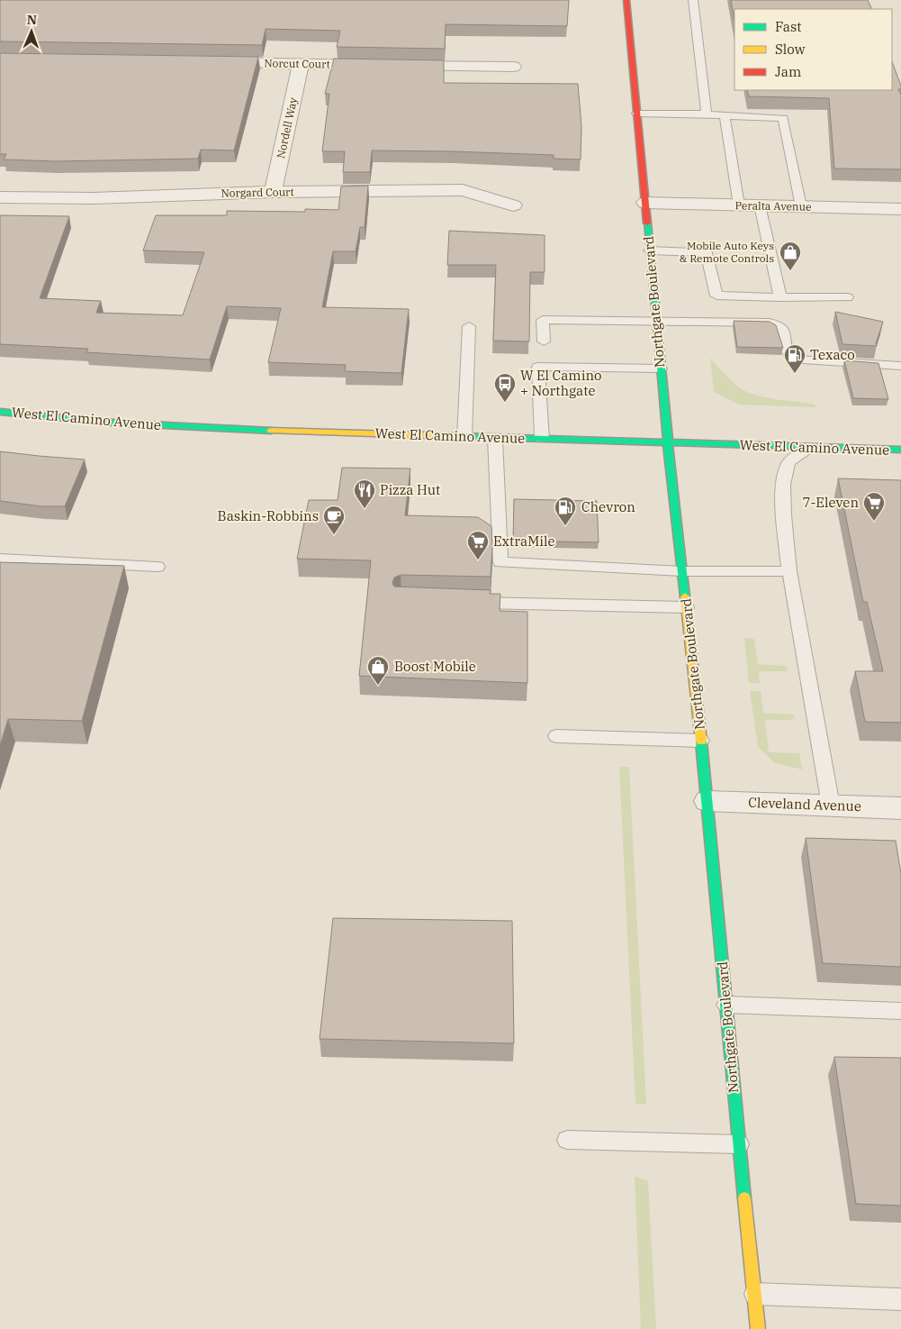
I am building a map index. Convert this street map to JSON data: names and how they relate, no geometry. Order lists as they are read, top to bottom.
{
  "streets": {
    "main road": ["Northgate Boulevard", "West El Camino Avenue"],
    "street": [
      "Norcut Court",
      "Nordell Way",
      "Norgard Court",
      "Peralta Avenue",
      "Cleveland Avenue"
    ]
  },
  "crossings": [
    ["Norcut Court", "Nordell Way"],
    ["Nordell Way", "Norgard Court"],
    ["Peralta Avenue", "Northgate Boulevard"],
    ["Northgate Boulevard", "West El Camino Avenue"],
    ["Northgate Boulevard", "Cleveland Avenue"]
  ],
  "places": {
    "shop": ["Mobile Auto Keys & Remote Controls", "Boost Mobile"],
    "fuel station": ["Texaco", "Chevron"],
    "bus stop": ["W El Camino + Northgate"],
    "restaurant": ["Pizza Hut"],
    "supermarket": ["7-Eleven", "ExtraMile"],
    "cafe": ["Baskin-Robbins"]
  },
  "legend": ["Fast", "Slow", "Jam"],
  "north": "top"
}
